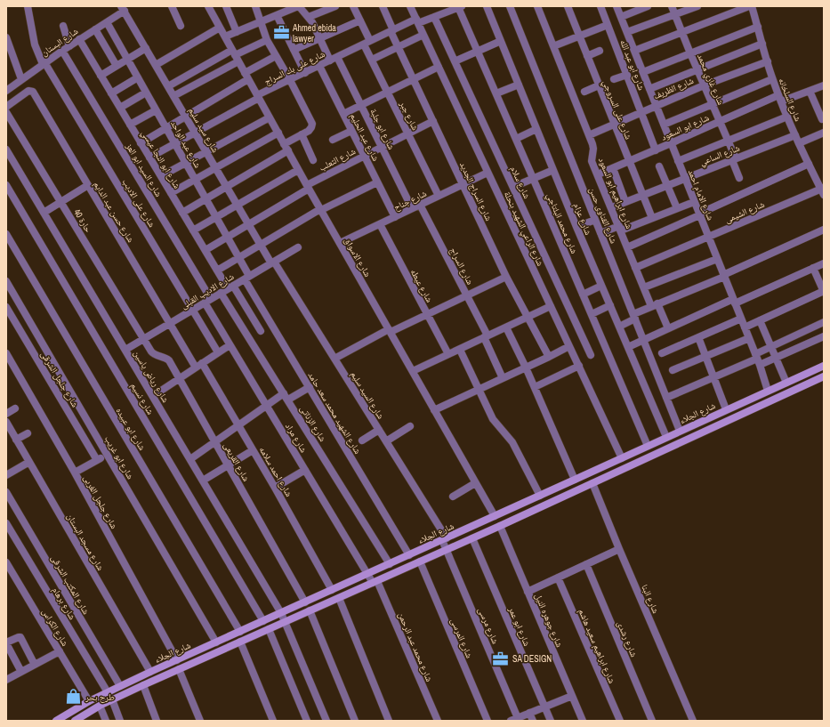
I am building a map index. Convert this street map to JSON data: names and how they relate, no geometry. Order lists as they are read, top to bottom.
{
  "streets": {
    "main road": ["شارع الجلاء"],
    "street": [
      "شارع البستان",
      "شارع ابو عبد الله",
      "شارع على بك السراج",
      "شارع غازي محمد",
      "شارع الظريف",
      "شارع السلخانه",
      "شارع على السروجي",
      "شارع جبر",
      "شارع ابو السعود",
      "شارع ابو جلبة",
      "شارع سيد سليم",
      "شارع عبد الحليم",
      "شارع عبد الواحد",
      "شارع الساعي",
      "شارع ابو النجا عيسي",
      "شارع الثعلب",
      "شارع السيد ابو العز",
      "شارع سلام",
      "شارع السراج الجديد",
      "شارع ابراهيم ابو السعود",
      "شارع الامام احمد",
      "شارع جناح",
      "شارع على الاديب",
      "شارع حسن عبد الدايم",
      "شارع الشيمى",
      "شارع القناوى حسن",
      "شارع عزام",
      "حارة 40",
      "شارع محمد البلتاجي",
      "شارع الراعي الشهيد بنحلة",
      "شارع الاسواق",
      "شارع السراج",
      "شارع عيطه",
      "شارع الاديب القبلى",
      "شارع رياض ياسين",
      "شارع جلجل الشرقى",
      "شارع السيد سليم",
      "شارع نسيم",
      "شارع الشهيد محمد سعد حامد",
      "شارع الزناتى",
      "شارع ابو عبيده",
      "شارع مراد",
      "شارع ابو غريب",
      "شارع القريعى",
      "شارع احمد سلامه",
      "شارع جلجل الغربى",
      "شارع مسجد البستان",
      "شارع المكتب الشرقى",
      "شارع البنا",
      "شارع برهام",
      "شارع جوهره النيل",
      "شارع مرسى",
      "شارع ابو عمر",
      "شارع الكراس",
      "شارع المرسى",
      "شارع رشدى",
      "شارع ابراهيم سعيد هاشم",
      "شارع محمد عبد الرحمن"
    ]
  },
  "crossings": [
    ["شارع البستان", "شارع سيد سليم"],
    ["شارع البستان", "شارع عبد الواحد"],
    ["شارع البستان", "شارع ابو النجا عيسي"],
    ["شارع البستان", "شارع السيد ابو العز"],
    ["شارع البستان", "شارع على الاديب"],
    ["شارع ابو عبد الله", "شارع الظريف"],
    ["شارع ابو عبد الله", "شارع ابو السعود"],
    ["شارع على بك السراج", "شارع جبر"],
    ["شارع على بك السراج", "شارع ابو جلبة"],
    ["شارع على بك السراج", "شارع سيد سليم"],
    ["شارع على بك السراج", "شارع عبد الحليم"],
    ["شارع على بك السراج", "شارع عبد الواحد"],
    ["شارع على بك السراج", "شارع ابو النجا عيسي"],
    ["شارع على بك السراج", "شارع سلام"],
    ["شارع على بك السراج", "شارع السراج الجديد"],
    ["شارع على بك السراج", "شارع محمد البلتاجي"],
    ["شارع على بك السراج", "شارع الراعي الشهيد بنحلة"],
    ["شارع على بك السراج", "شارع الاسواق"],
    ["شارع غازي محمد", "شارع الظريف"],
    ["شارع غازي محمد", "شارع ابو السعود"],
    ["شارع غازي محمد", "شارع الساعي"],
    ["شارع الظريف", "شارع السلخانه"],
    ["شارع الظريف", "شارع على السروجي"],
    ["شارع الظريف", "شارع ابراهيم ابو السعود"],
    ["شارع الظريف", "شارع الامام احمد"],
    ["شارع السلخانه", "شارع ابو السعود"],
    ["شارع السلخانه", "شارع الساعي"],
    ["شارع السلخانه", "شارع الشيمى"],
    ["شارع على السروجي", "شارع ابو السعود"],
    ["شارع على السروجي", "شارع الساعي"],
    ["شارع جبر", "شارع الثعلب"],
    ["شارع جبر", "شارع جناح"],
    ["شارع ابو السعود", "شارع ابراهيم ابو السعود"],
    ["شارع ابو السعود", "شارع الامام احمد"],
    ["شارع ابو جلبة", "شارع الثعلب"],
    ["شارع ابو جلبة", "شارع جناح"],
    ["شارع سيد سليم", "شارع الاديب القبلى"],
    ["شارع سيد سليم", "شارع السيد سليم"],
    ["شارع عبد الحليم", "شارع الثعلب"],
    ["شارع عبد الحليم", "شارع جناح"],
    ["شارع عبد الواحد", "شارع الاديب القبلى"],
    ["شارع عبد الواحد", "شارع الشهيد محمد سعد حامد"],
    ["شارع الساعي", "شارع ابراهيم ابو السعود"],
    ["شارع الساعي", "شارع الامام احمد"],
    ["شارع ابو النجا عيسي", "شارع الاديب القبلى"],
    ["شارع الثعلب", "شارع السراج الجديد"],
    ["شارع الثعلب", "شارع الاسواق"],
    ["شارع السيد ابو العز", "شارع الاديب القبلى"],
    ["شارع السيد ابو العز", "شارع مراد"],
    ["شارع السراج الجديد", "شارع جناح"],
    ["شارع ابراهيم ابو السعود", "شارع الشيمى"],
    ["شارع الامام احمد", "شارع الشيمى"],
    ["شارع الامام احمد", "شارع الجلاء"],
    ["شارع جناح", "شارع الراعي الشهيد بنحلة"],
    ["شارع جناح", "شارع الاسواق"],
    ["شارع جناح", "شارع السراج"],
    ["شارع جناح", "شارع عيطه"],
    ["شارع على الاديب", "شارع الاديب القبلى"],
    ["شارع حسن عبد الدايم", "شارع الاديب القبلى"],
    ["شارع القناوى حسن", "شارع الجلاء"],
    ["شارع عزام", "شارع الجلاء"],
    ["حارة 40", "شارع الاديب القبلى"],
    ["حارة 40", "شارع القريعى"],
    ["شارع محمد البلتاجي", "شارع الجلاء"],
    ["شارع الراعي الشهيد بنحلة", "شارع الجلاء"],
    ["شارع الاسواق", "شارع الجلاء"],
    ["شارع الاديب القبلى", "شارع رياض ياسين"],
    ["شارع الاديب القبلى", "شارع السيد سليم"],
    ["شارع الاديب القبلى", "شارع الشهيد محمد سعد حامد"],
    ["شارع الاديب القبلى", "شارع الزناتى"],
    ["شارع الاديب القبلى", "شارع مراد"],
    ["شارع الاديب القبلى", "شارع القريعى"],
    ["شارع رياض ياسين", "شارع الجلاء"],
    ["شارع السيد سليم", "شارع الجلاء"],
    ["شارع السيد سليم", "شارع مرسى"],
    ["شارع نسيم", "شارع الجلاء"],
    ["شارع الشهيد محمد سعد حامد", "شارع الجلاء"],
    ["شارع الجلاء", "شارع الزناتى"],
    ["شارع الجلاء", "شارع ابو عبيده"],
    ["شارع الجلاء", "شارع مراد"],
    ["شارع الجلاء", "شارع ابو غريب"],
    ["شارع الجلاء", "شارع القريعى"],
    ["شارع الجلاء", "شارع احمد سلامه"],
    ["شارع الجلاء", "شارع جلجل الغربى"],
    ["شارع الجلاء", "شارع مسجد البستان"],
    ["شارع الجلاء", "شارع المكتب الشرقى"],
    ["شارع الجلاء", "شارع البنا"],
    ["شارع الجلاء", "شارع برهام"],
    ["شارع الجلاء", "شارع جوهره النيل"],
    ["شارع الجلاء", "شارع مرسى"],
    ["شارع الجلاء", "شارع ابو عمر"],
    ["شارع الجلاء", "شارع الكراس"],
    ["شارع الجلاء", "شارع المرسى"],
    ["شارع الجلاء", "شارع محمد عبد الرحمن"],
    ["شارع مراد", "شارع محمد عبد الرحمن"]
  ],
  "places": {
    "office": ["Ahmed ebida lawyer", "SA DESIGN"],
    "shop": ["طرح بحر"]
  }
}
